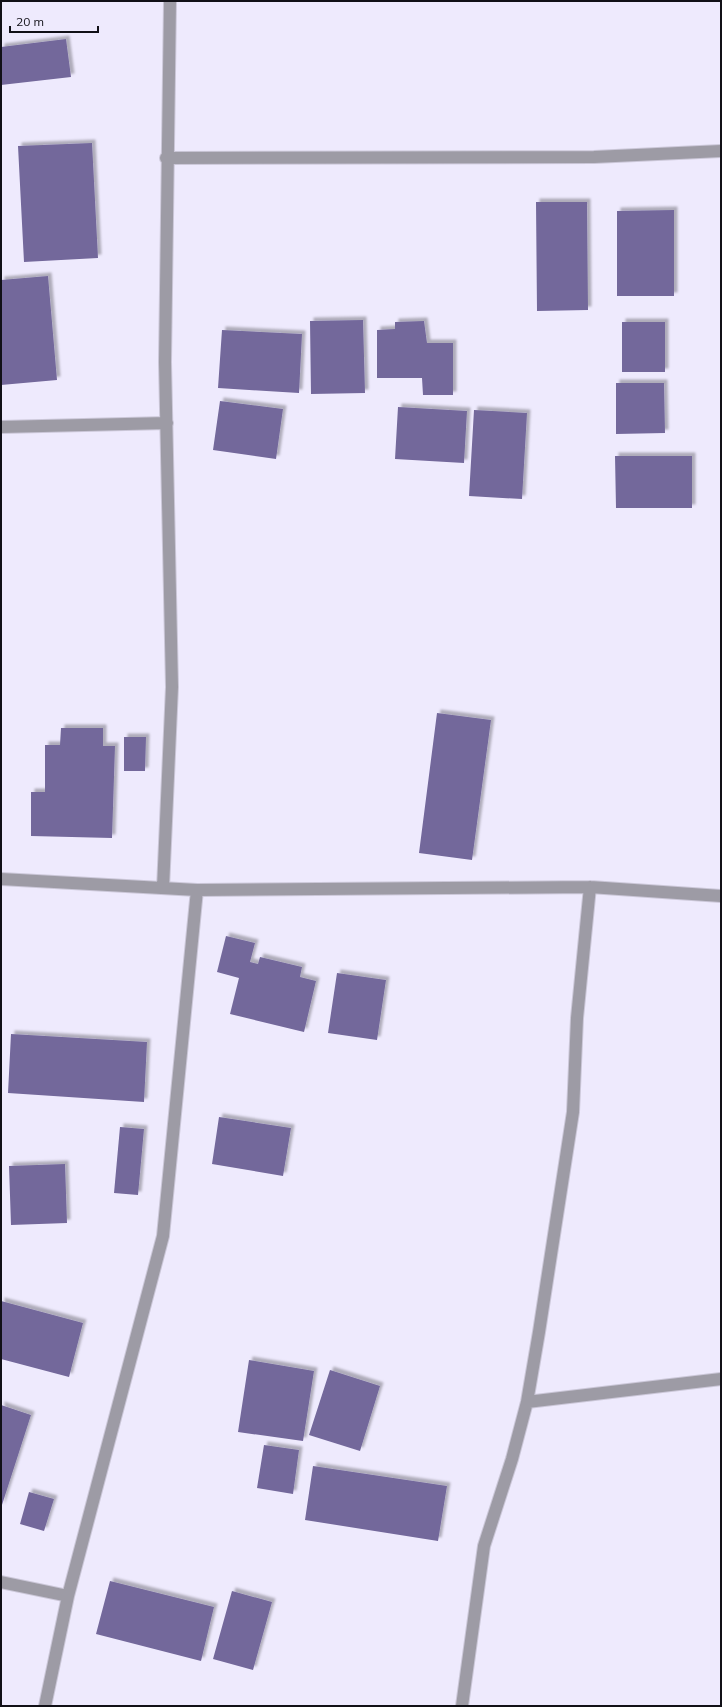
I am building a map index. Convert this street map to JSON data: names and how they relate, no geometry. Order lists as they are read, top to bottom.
{
  "scale_bar": "20 m"
}
